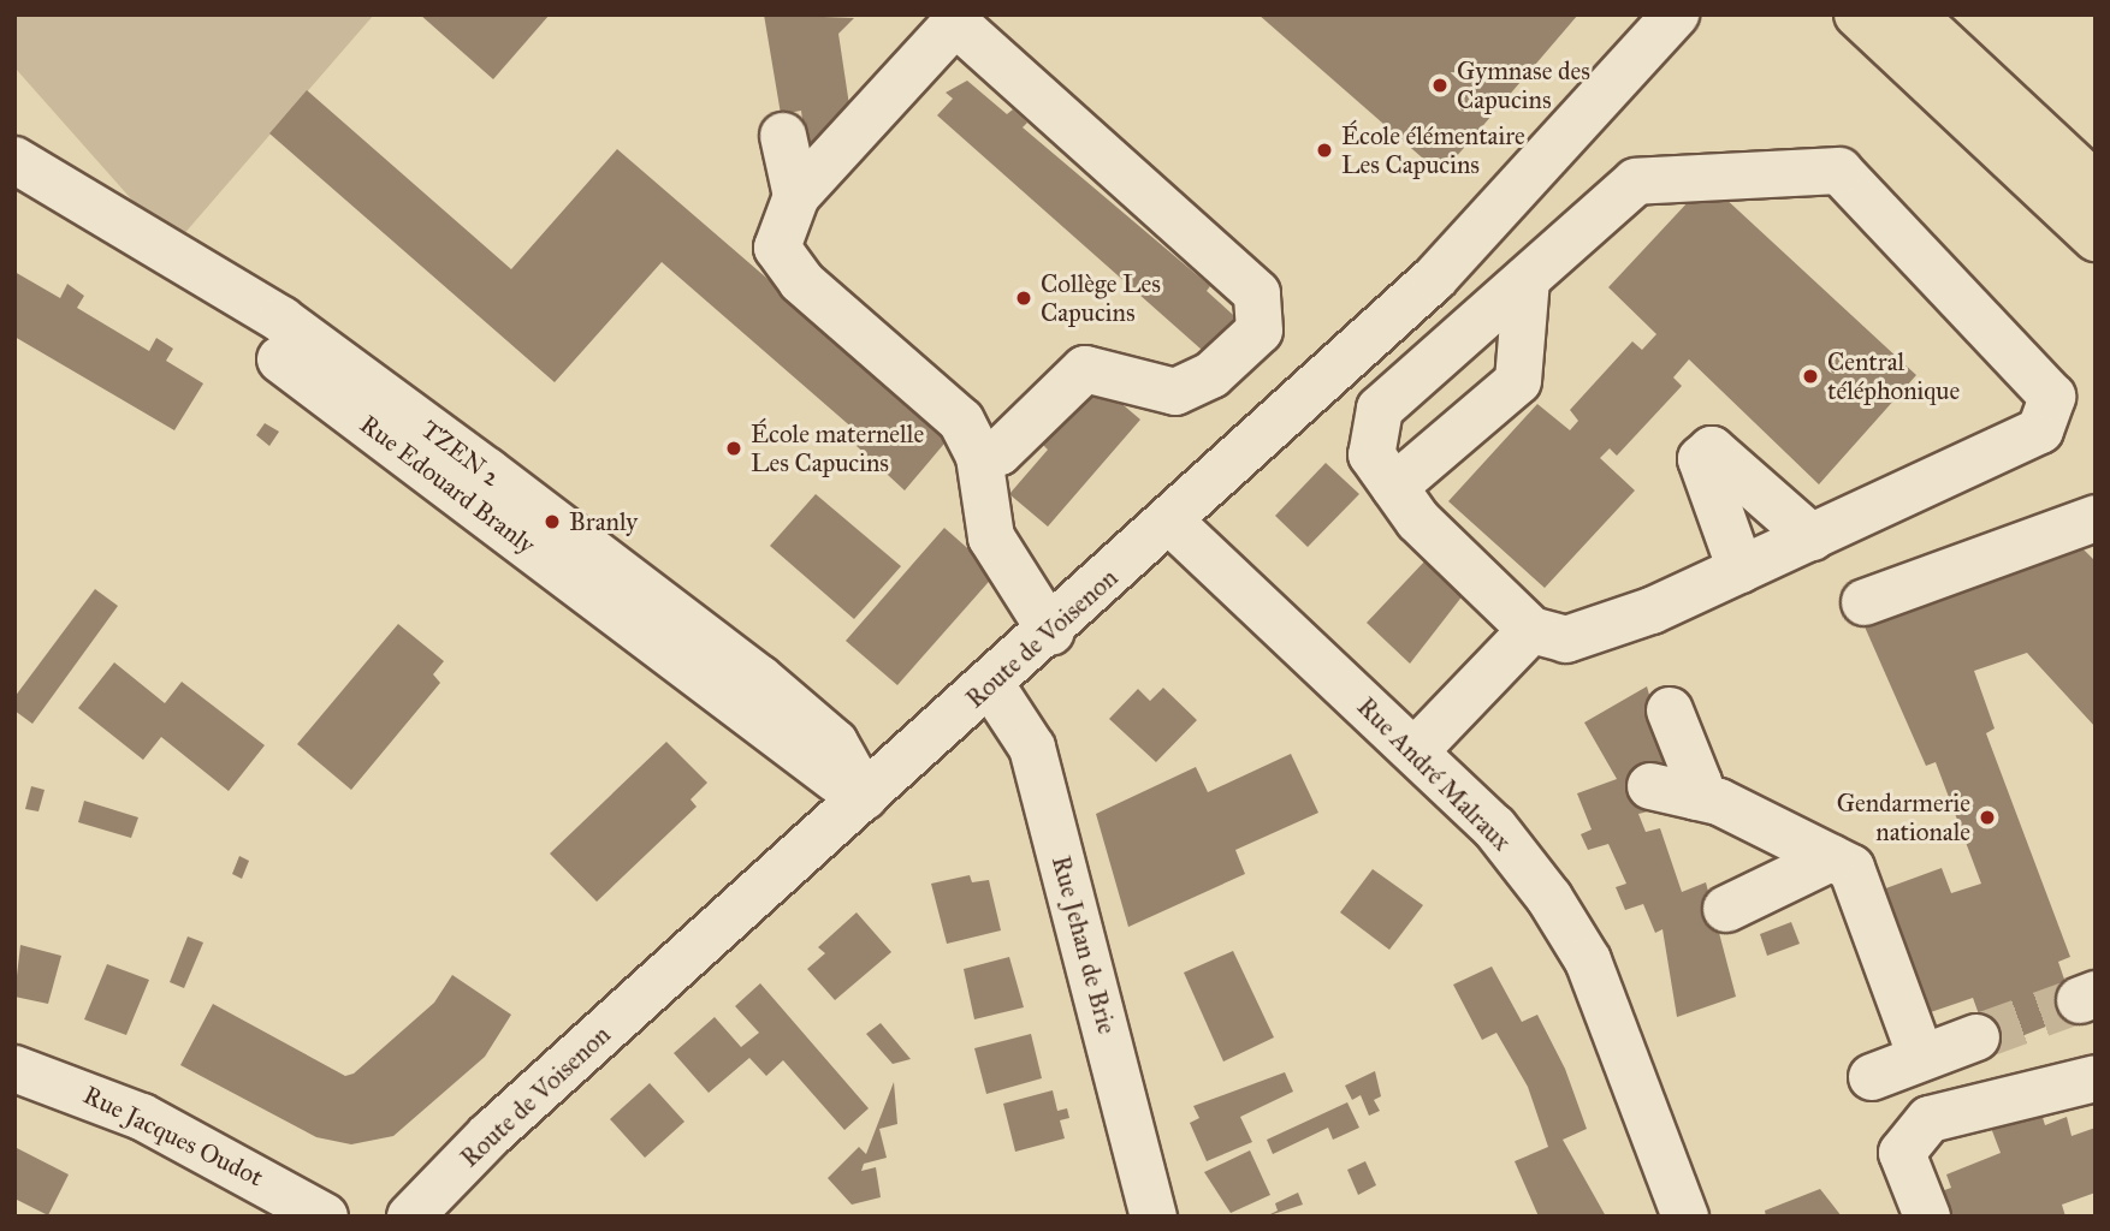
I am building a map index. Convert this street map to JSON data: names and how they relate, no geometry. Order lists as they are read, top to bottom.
{
  "streets": {
    "street": [
      "TZEN 2",
      "Rue Edouard Branly",
      "Route de Voisenon",
      "Rue André Malraux",
      "Rue Jehan de Brie",
      "Rue Jacques Oudot"
    ]
  },
  "crossings": [
    ["TZEN 2", "Rue Edouard Branly"],
    ["TZEN 2", "Route de Voisenon"],
    ["Rue Edouard Branly", "Route de Voisenon"],
    ["Route de Voisenon", "Rue André Malraux"],
    ["Route de Voisenon", "Rue Jehan de Brie"]
  ],
  "places": [
    "Gymnase des Capucins",
    "École élémentaire Les Capucins",
    "Collège Les Capucins",
    "Central téléphonique",
    "École maternelle Les Capucins",
    "Branly",
    "Gendarmerie nationale"
  ]
}
